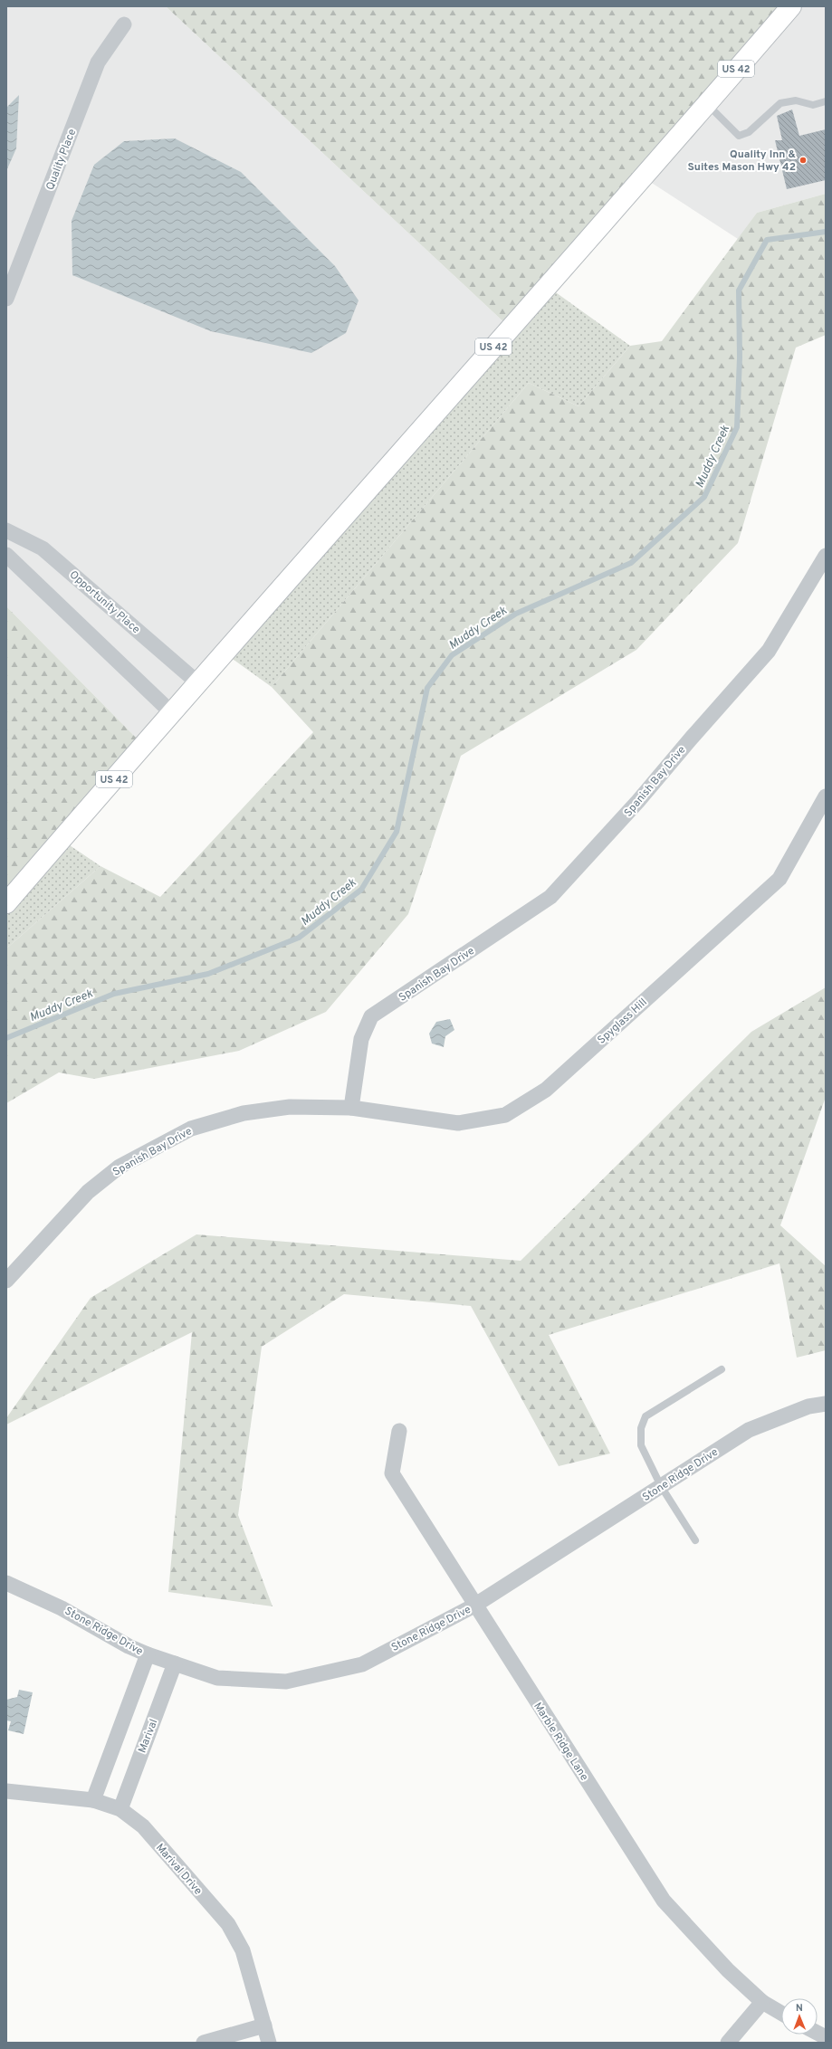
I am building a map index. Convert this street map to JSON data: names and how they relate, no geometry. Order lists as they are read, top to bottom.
{
  "streets": {
    "main road": ["US 42"],
    "street": [
      "Quality Place",
      "Opportunity Place",
      "Spanish Bay Drive",
      "Spyglass Hill",
      "Stone Ridge Drive",
      "Marival",
      "Marble Ridge Lane",
      "Marival Drive"
    ]
  },
  "crossings": [
    ["US 42", "Opportunity Place"],
    ["Spanish Bay Drive", "Spyglass Hill"],
    ["Stone Ridge Drive", "Marival"],
    ["Stone Ridge Drive", "Marble Ridge Lane"],
    ["Marival", "Marival Drive"]
  ],
  "water": ["Muddy Creek"],
  "places": ["Quality Inn & Suites Mason Hwy 42"],
  "north": "top"
}
